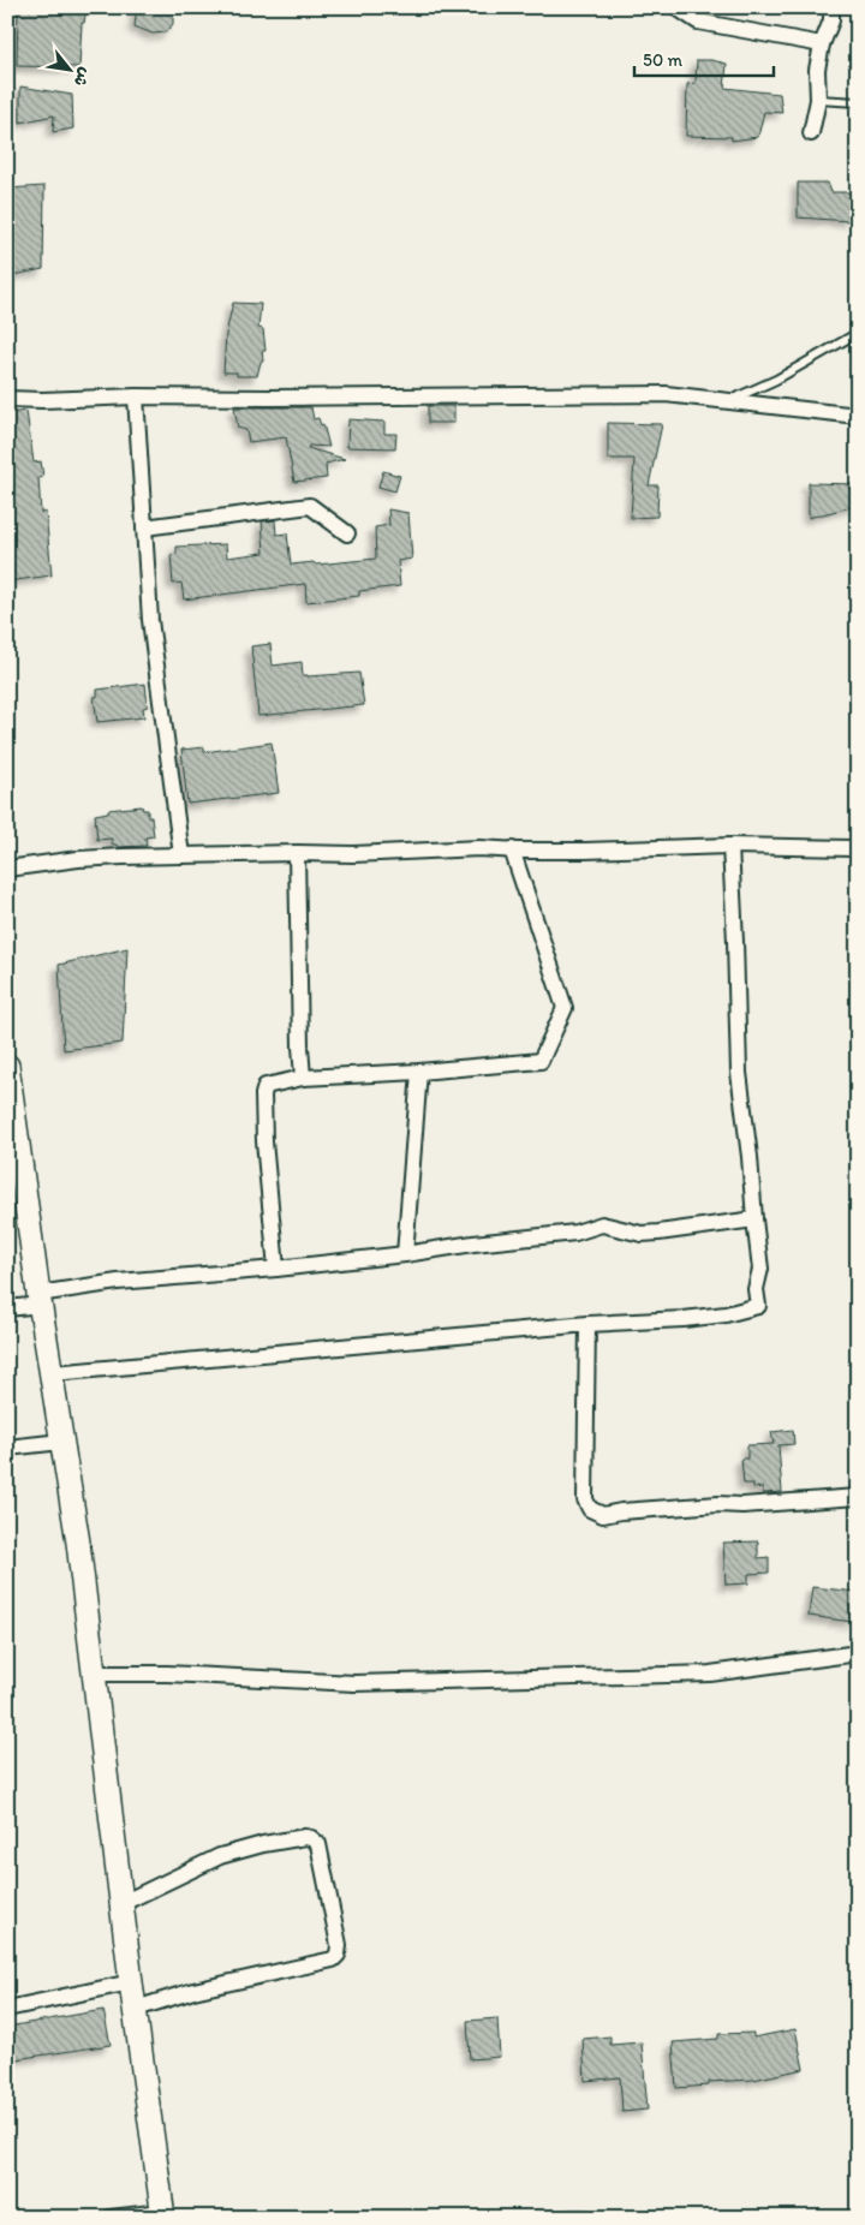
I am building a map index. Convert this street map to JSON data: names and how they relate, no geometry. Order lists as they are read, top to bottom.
{
  "scale_bar": "50 m",
  "north": "bottom right"
}
